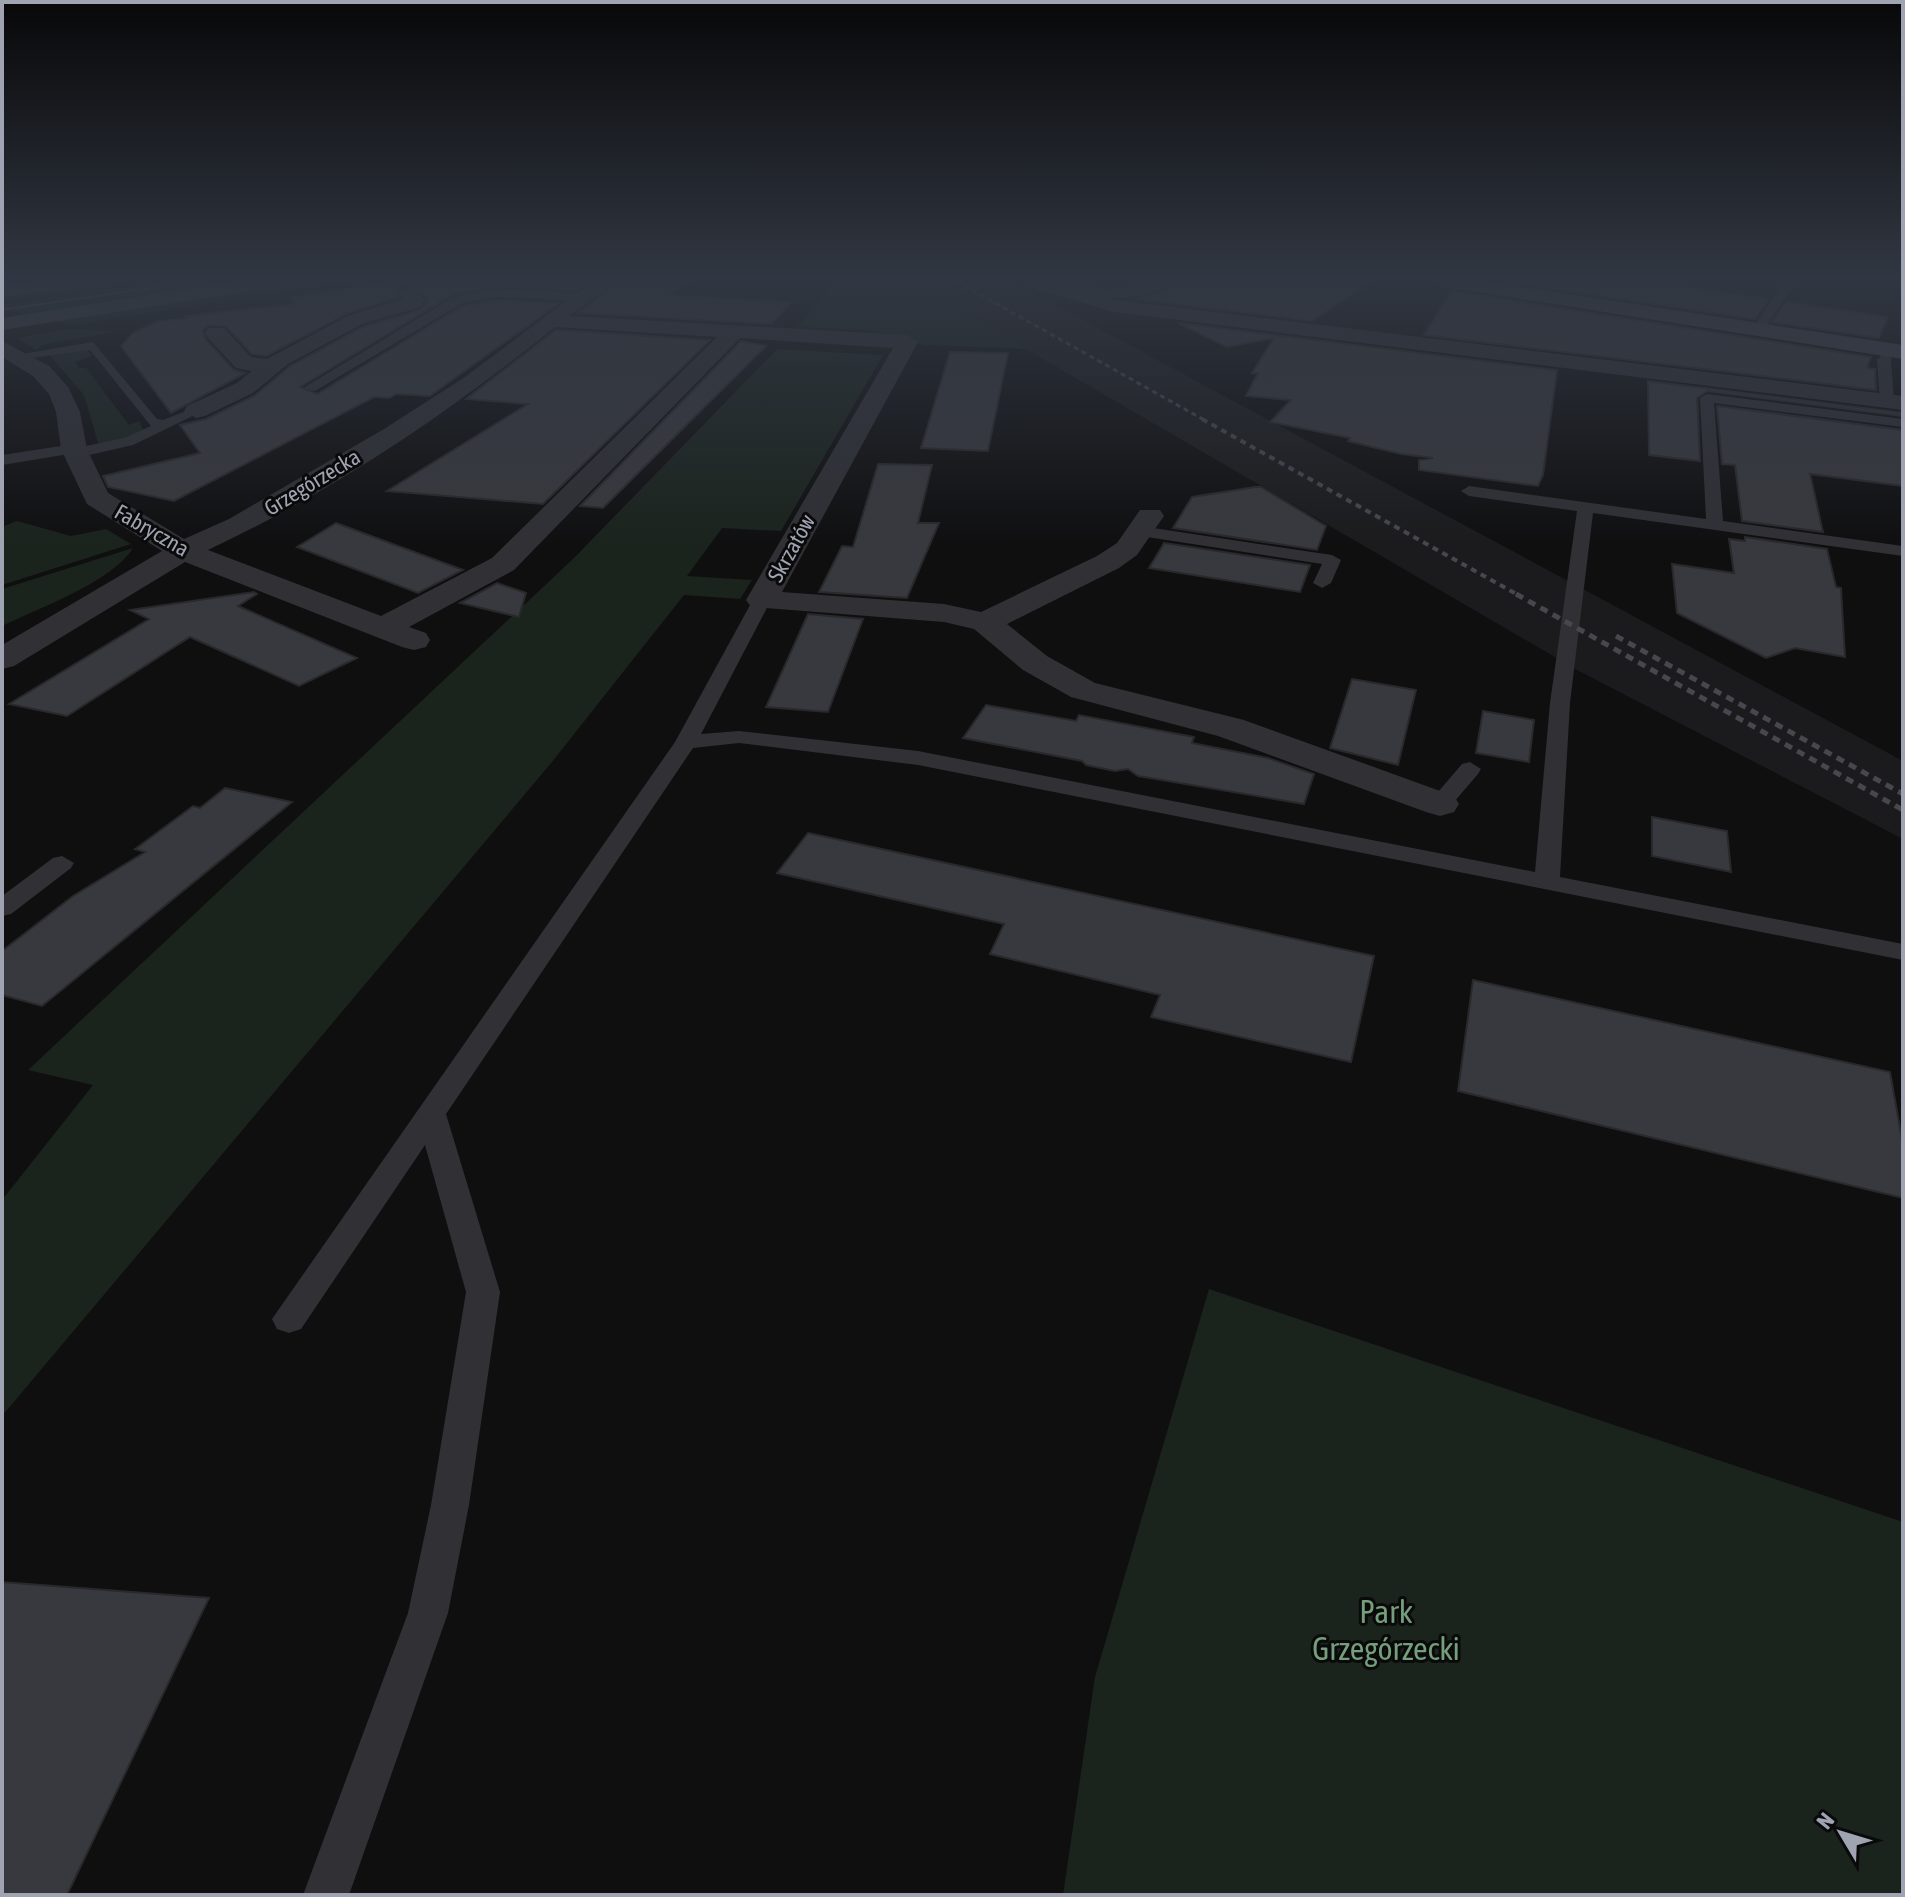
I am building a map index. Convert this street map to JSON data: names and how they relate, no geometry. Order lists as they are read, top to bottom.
{
  "streets": {
    "street": ["Grzegórzecka", "Fabryczna", "Skrzatów"]
  },
  "crossings": [
    ["Grzegórzecka", "Fabryczna"]
  ],
  "parks": ["Park Grzegórzecki"],
  "north": "top left"
}
